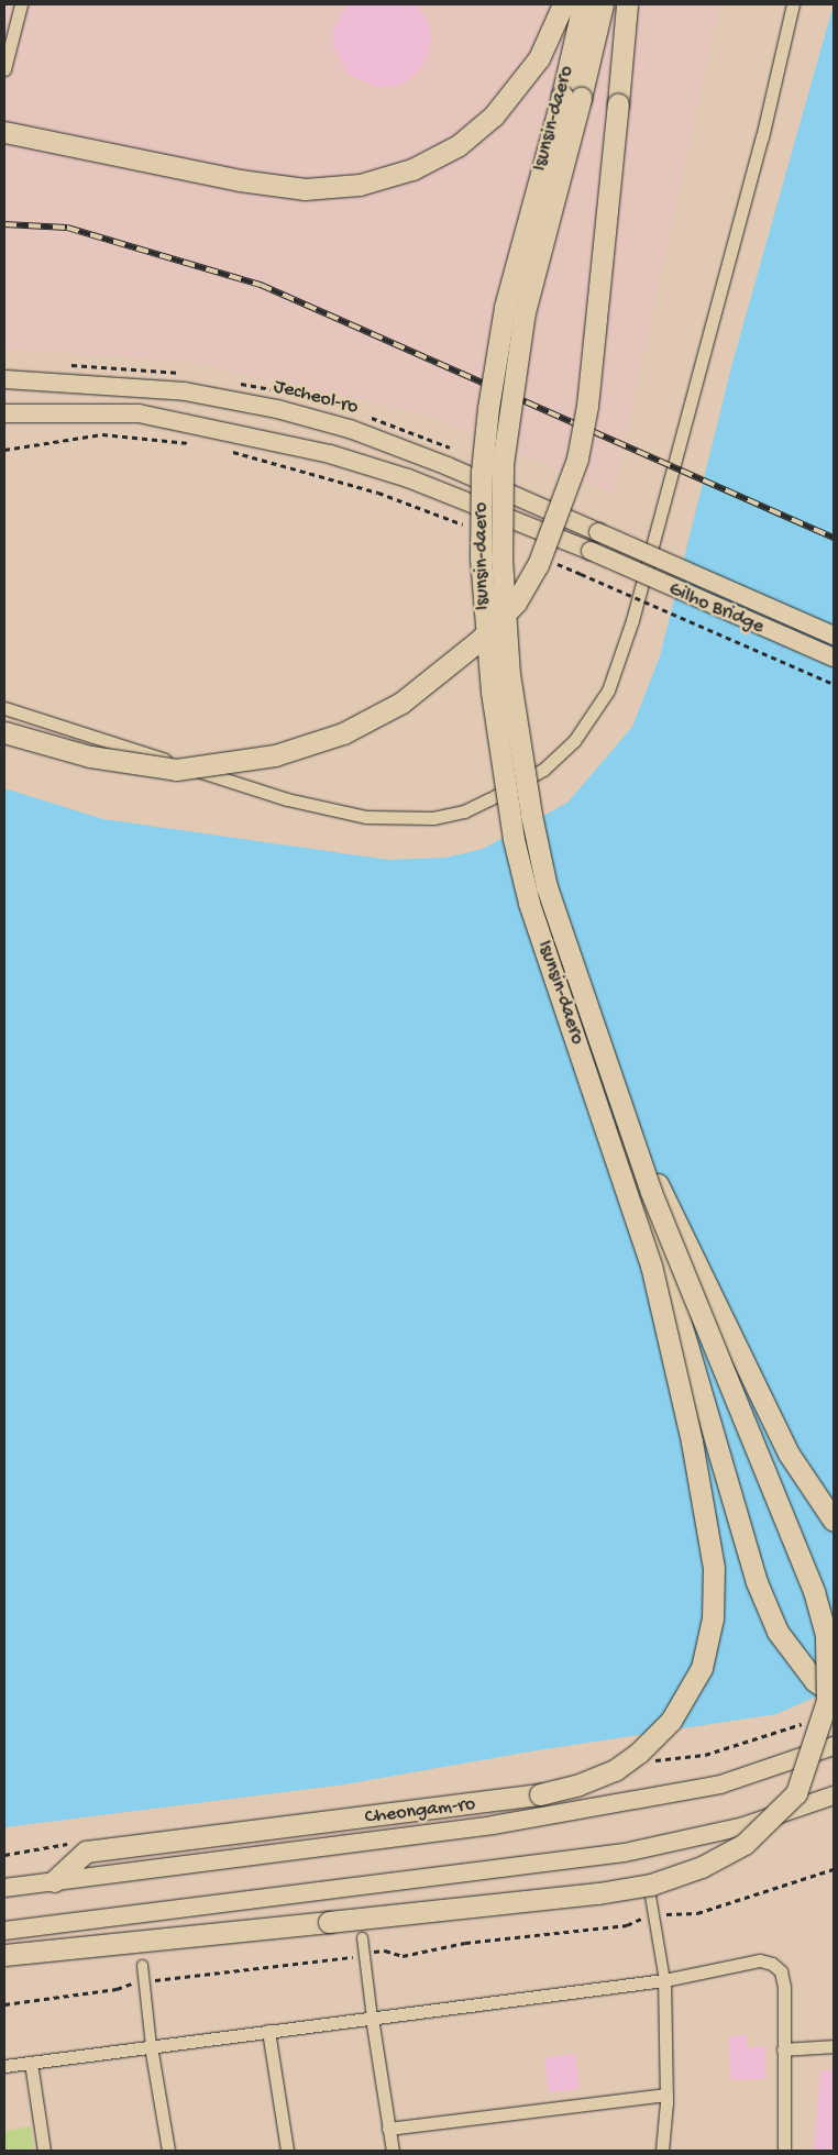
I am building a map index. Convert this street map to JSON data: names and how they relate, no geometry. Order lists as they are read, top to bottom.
{
  "streets": {
    "highway": ["Isunsin-daero"],
    "main road": ["Jecheol-ro", "Gilho Bridge", "Cheongam-ro"]
  },
  "crossings": [
    ["Jecheol-ro", "Gilho Bridge"]
  ]
}
